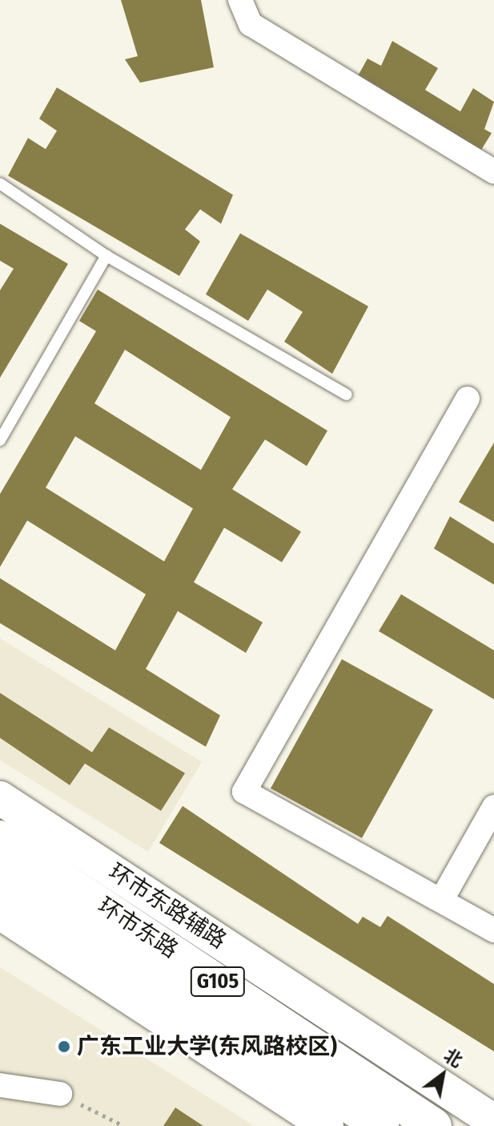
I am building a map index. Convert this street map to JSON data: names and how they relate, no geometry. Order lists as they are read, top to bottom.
{
  "streets": {
    "highway": ["环市东路", "G105"],
    "main road": ["环市东路辅路"]
  },
  "places": ["广东工业大学(东风路校区)"],
  "north": "top right"
}
